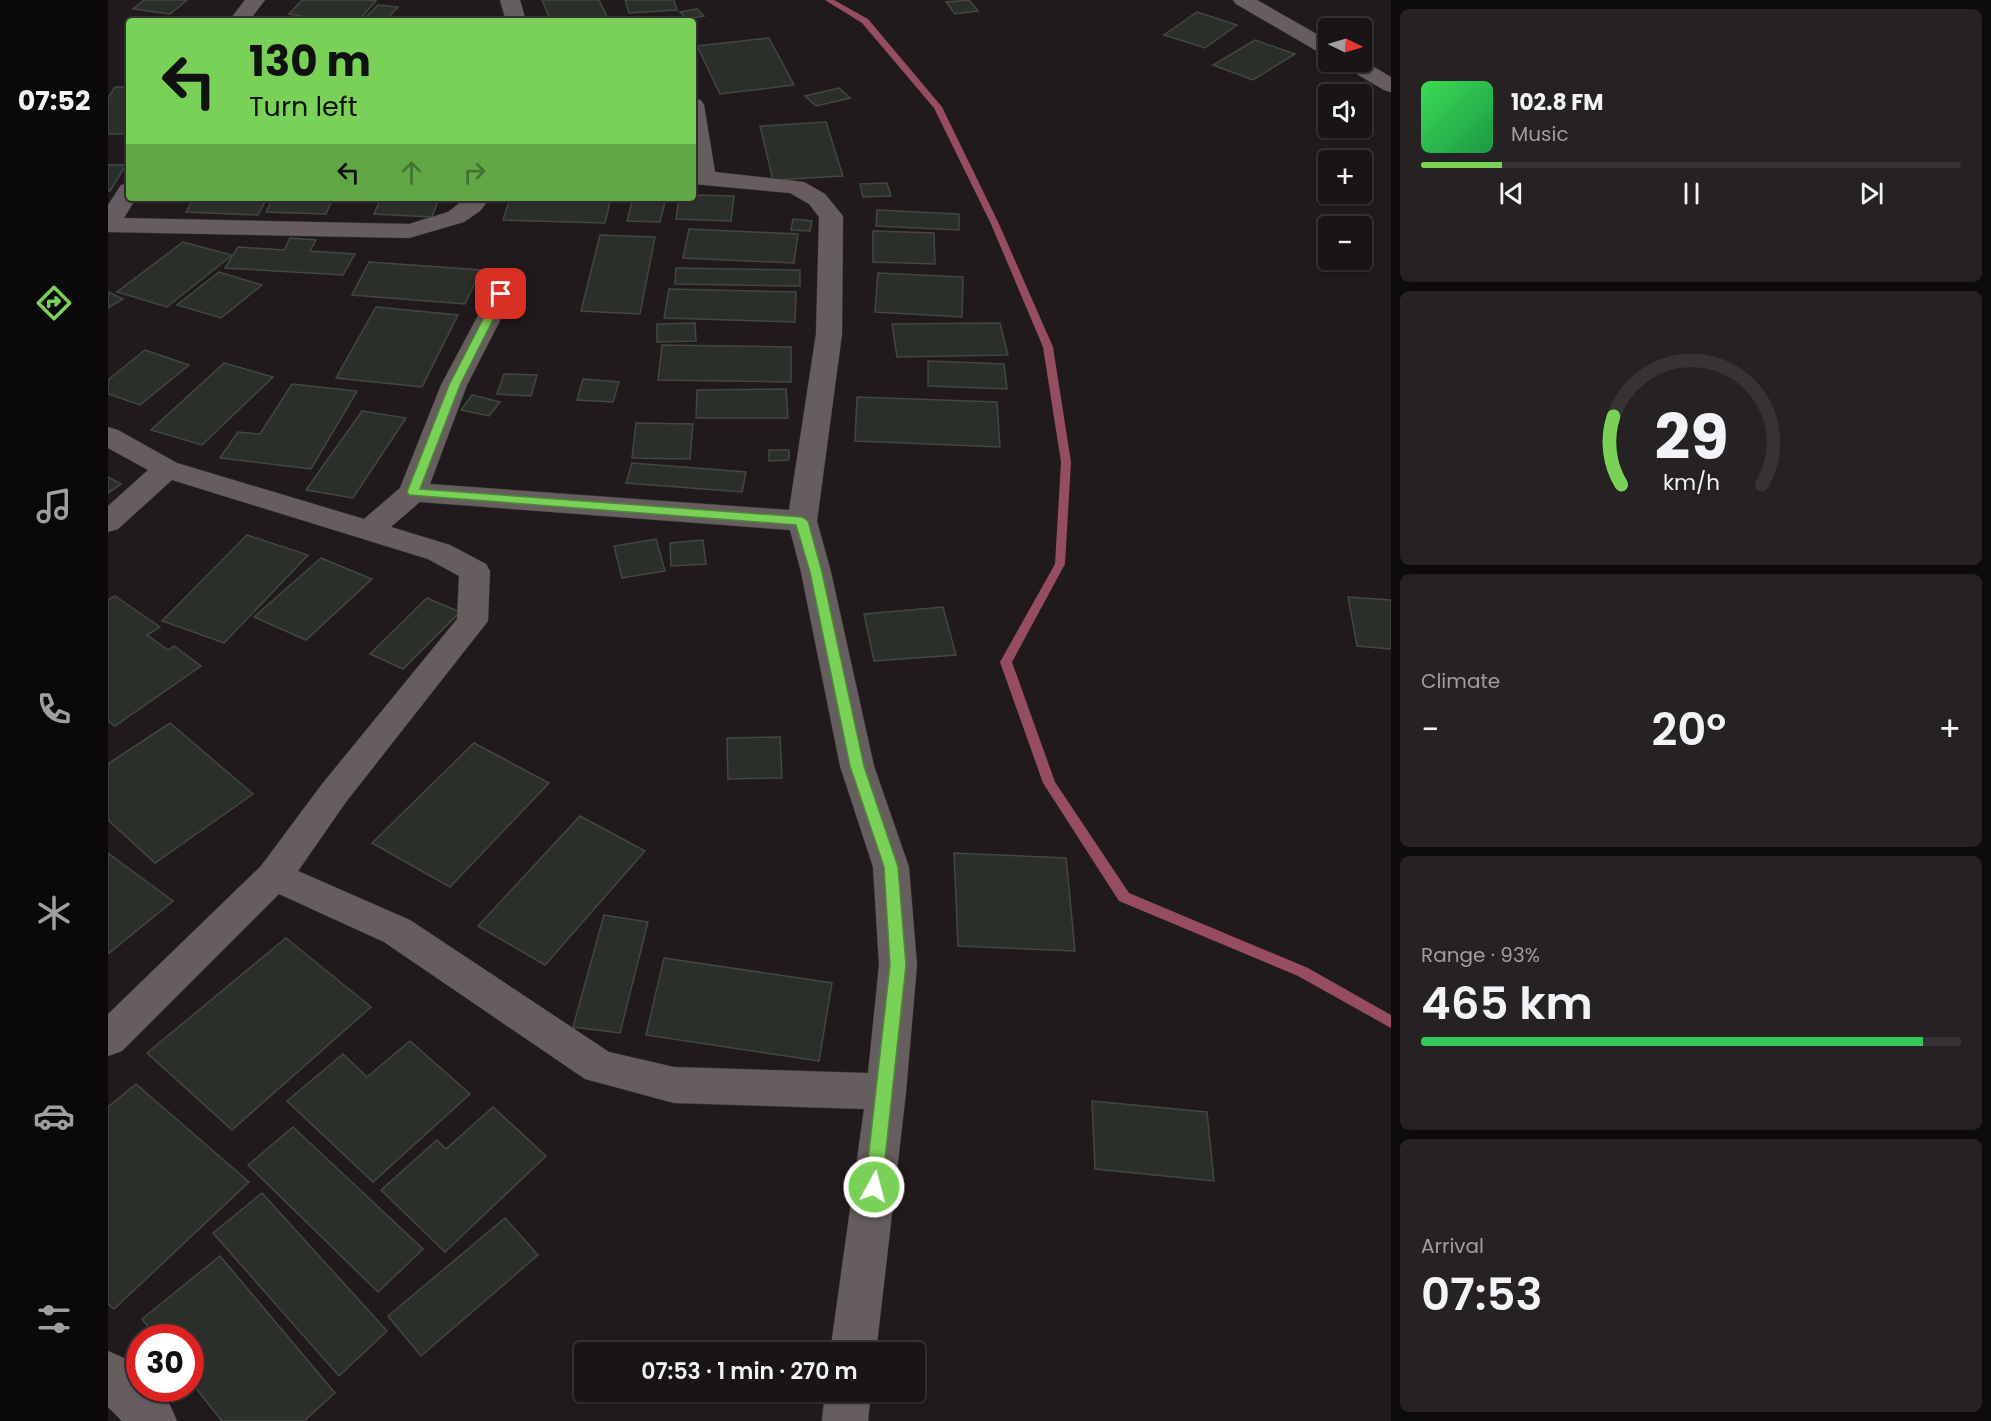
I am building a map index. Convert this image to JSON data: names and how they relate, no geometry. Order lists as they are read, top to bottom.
{
  "north": "right",
  "page": {
    "tabs": "07:52",
    "map_buttons": ["+", "−"],
    "turn": ["130 m", "Turn left"],
    "song": ["102.8 FM", "Music"],
    "tile": [
      "Climate",
      ["Range · 93%", "465 km"],
      ["Arrival", "07:53"]
    ],
    "heat": ["−", "20°", "+"],
    "limit": "30",
    "trip": "07:53 · 1 min · 270 m",
    "gauge": ["29", "km/h"]
  }
}
